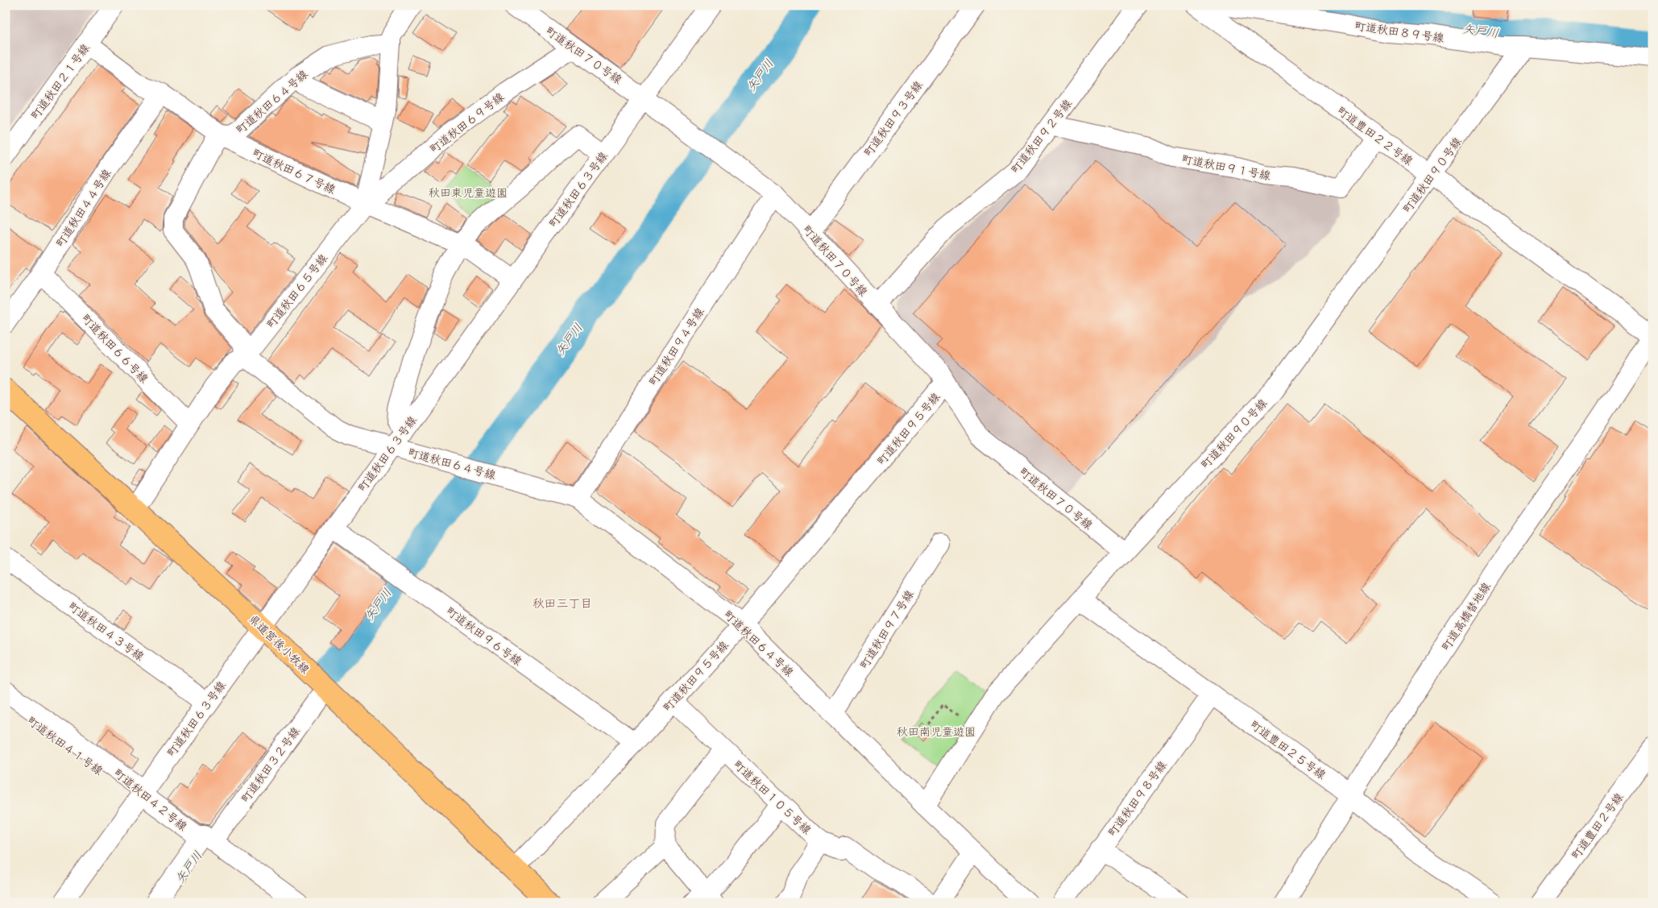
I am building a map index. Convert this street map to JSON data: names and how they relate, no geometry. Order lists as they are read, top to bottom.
{
  "streets": {
    "main road": ["県道宮後小牧線"],
    "street": [
      "町道秋田８９号線",
      "町道秋田７０号線",
      "町道秋田２１号線",
      "町道秋田６４号線",
      "町道秋田９３号線",
      "町道秋田６９号線",
      "町道豊田２２号線",
      "町道秋田９２号線",
      "町道秋田９１号線",
      "町道秋田６７号線",
      "町道秋田９０号線",
      "町道秋田６３号線",
      "町道秋田４４号線",
      "町道秋田６５号線",
      "町道秋田９４号線",
      "町道秋田６６号線",
      "町道秋田９５号線",
      "町道高橋替地線",
      "町道秋田９７号線",
      "町道秋田４３号線",
      "町道秋田９６号線",
      "町道秋田４１号線",
      "町道豊田２５号線",
      "町道秋田３２号線",
      "町道秋田１０５号線",
      "町道秋田９８号線",
      "町道秋田４２号線",
      "町道豊田２号線"
    ]
  },
  "crossings": [
    ["町道秋田８９号線", "町道秋田９０号線"],
    ["町道秋田７０号線", "町道秋田９３号線"],
    ["町道秋田７０号線", "町道秋田６９号線"],
    ["町道秋田７０号線", "町道秋田９２号線"],
    ["町道秋田７０号線", "町道秋田９０号線"],
    ["町道秋田７０号線", "町道秋田６３号線"],
    ["町道秋田７０号線", "町道秋田９４号線"],
    ["町道秋田７０号線", "町道秋田９５号線"],
    ["町道秋田２１号線", "町道秋田６７号線"],
    ["町道秋田６４号線", "町道秋田６７号線"],
    ["町道秋田６４号線", "町道秋田９０号線"],
    ["町道秋田６４号線", "町道秋田６３号線"],
    ["町道秋田６４号線", "町道秋田６５号線"],
    ["町道秋田６４号線", "町道秋田９４号線"],
    ["町道秋田６４号線", "町道秋田９５号線"],
    ["町道秋田６４号線", "町道秋田９７号線"],
    ["町道秋田６９号線", "町道秋田６７号線"],
    ["町道秋田６９号線", "町道秋田６５号線"],
    ["町道豊田２２号線", "町道秋田９１号線"],
    ["町道豊田２２号線", "町道秋田９０号線"],
    ["町道豊田２２号線", "町道高橋替地線"],
    ["町道秋田９２号線", "町道秋田９１号線"],
    ["町道秋田６７号線", "町道秋田６３号線"],
    ["町道秋田６７号線", "町道秋田４４号線"],
    ["町道秋田６７号線", "町道秋田６５号線"],
    ["町道秋田９０号線", "町道豊田２５号線"],
    ["町道秋田６３号線", "町道秋田４３号線"],
    ["町道秋田６３号線", "町道秋田９６号線"],
    ["町道秋田６３号線", "県道宮後小牧線"],
    ["町道秋田６３号線", "町道秋田４１号線"],
    ["町道秋田６３号線", "町道秋田４２号線"],
    ["町道秋田４４号線", "町道秋田６６号線"],
    ["町道秋田６５号線", "町道秋田６６号線"],
    ["町道秋田６５号線", "県道宮後小牧線"],
    ["町道秋田９５号線", "町道秋田９６号線"],
    ["町道秋田９５号線", "県道宮後小牧線"],
    ["町道秋田９５号線", "町道秋田１０５号線"],
    ["町道高橋替地線", "町道豊田２５号線"],
    ["県道宮後小牧線", "町道秋田３２号線"],
    ["町道秋田４１号線", "町道秋田４２号線"],
    ["町道豊田２５号線", "町道秋田９８号線"],
    ["町道秋田３２号線", "町道秋田４２号線"]
  ],
  "districts": ["秋田三丁目"],
  "water": ["矢戸川"],
  "parks": ["秋田東児童遊園", "秋田南児童遊園"]
}
